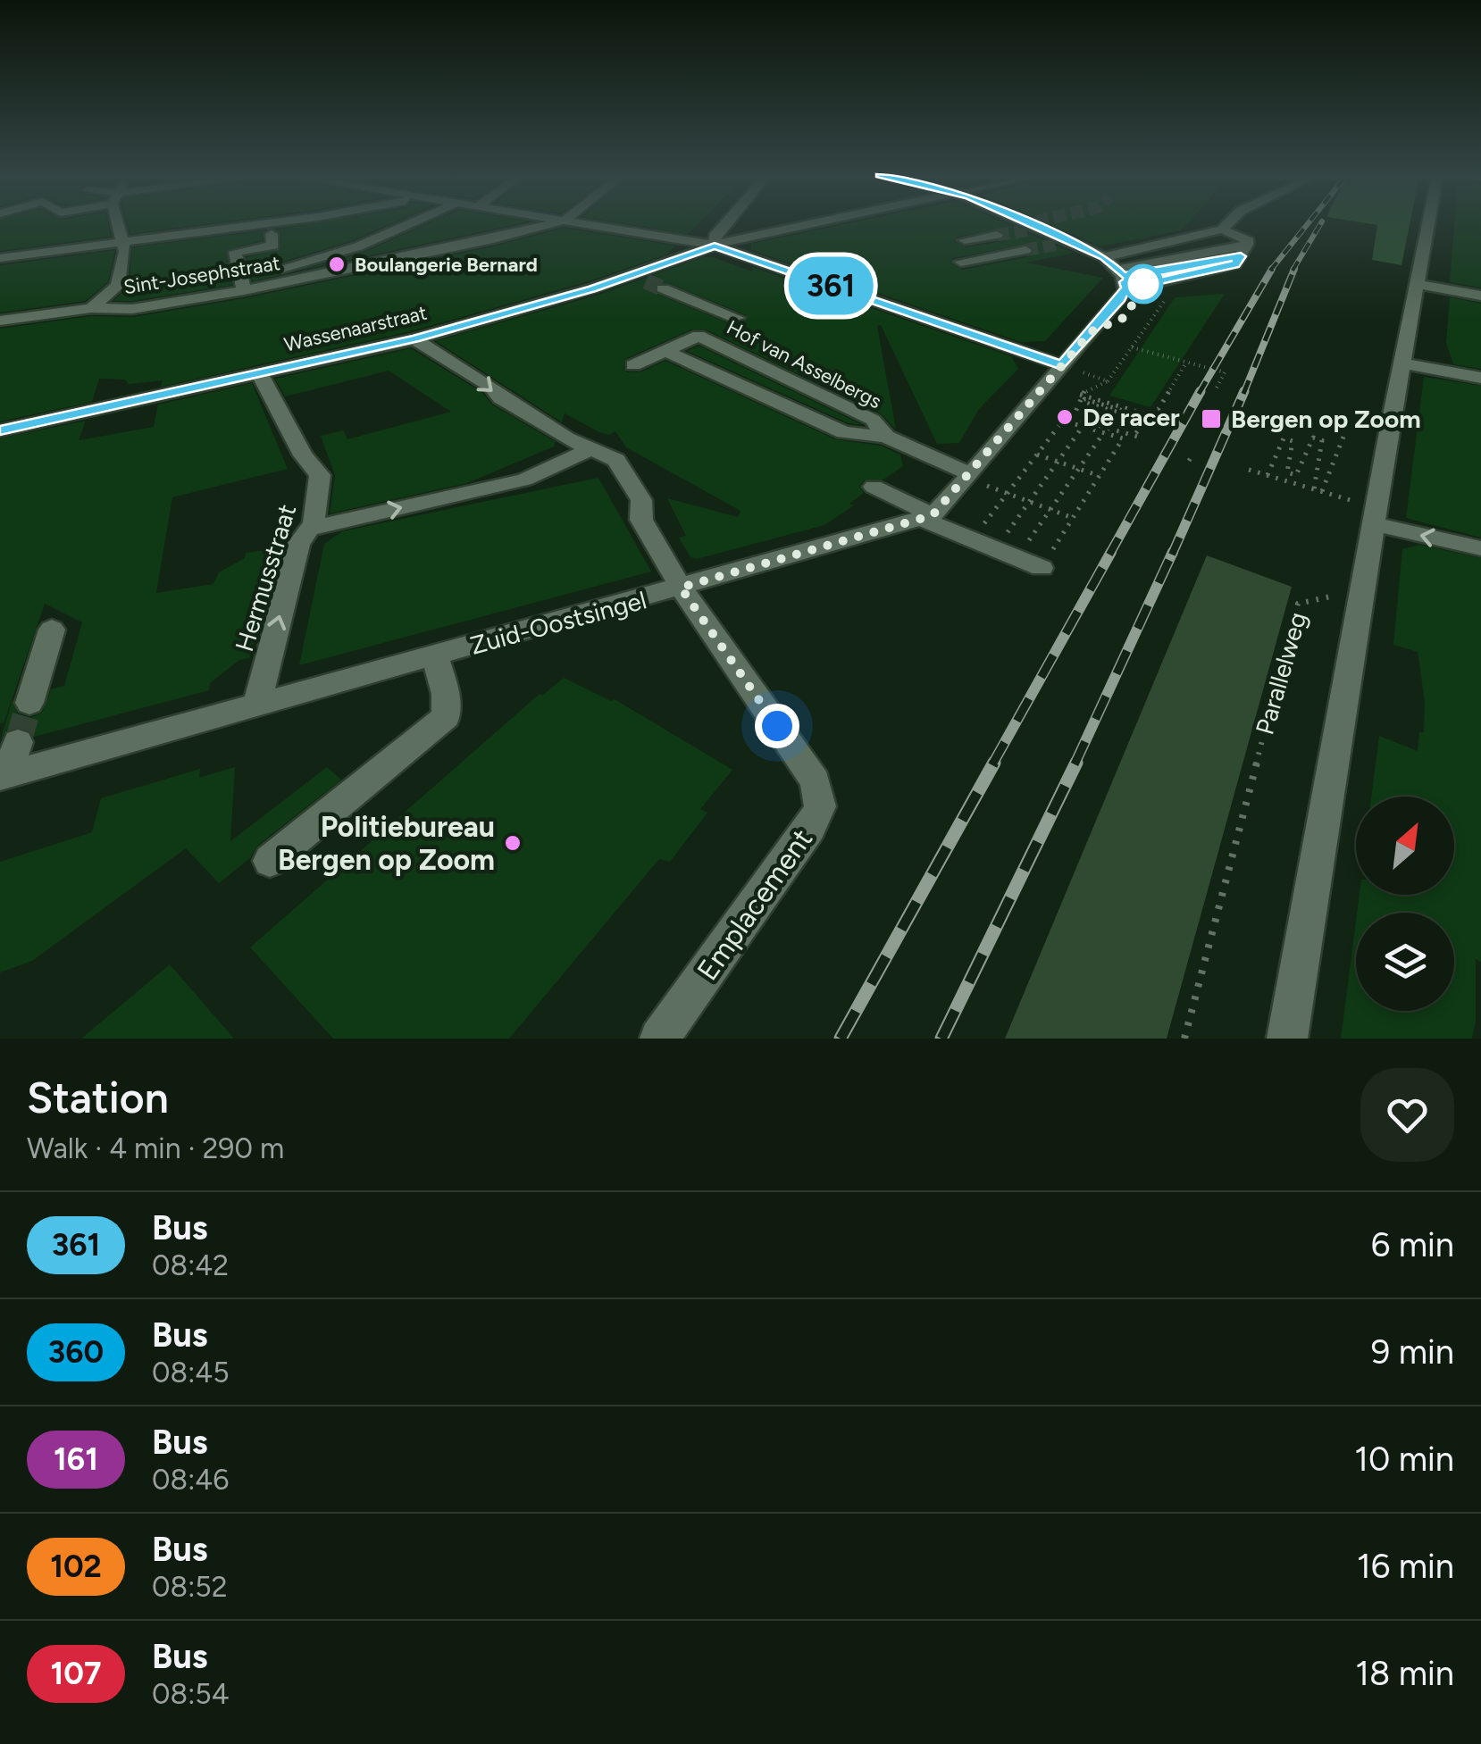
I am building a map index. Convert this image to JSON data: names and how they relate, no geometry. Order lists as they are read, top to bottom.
{
  "streets": {
    "street": [
      "Sint-Josephstraat",
      "Wassenaarstraat",
      "Hof van Asselbergs",
      "Hermusstraat",
      "Zuid-Oostsingel",
      "Emplacement"
    ],
    "path": ["Parallelweg"]
  },
  "crossings": [
    ["Wassenaarstraat", "Hermusstraat"],
    ["Wassenaarstraat", "Emplacement"],
    ["Hermusstraat", "Zuid-Oostsingel"],
    ["Zuid-Oostsingel", "Emplacement"]
  ],
  "one_way": ["Hermusstraat"],
  "places": {
    "other": ["Boulangerie Bernard", "De racer", "Politiebureau Bergen op Zoom"],
    "transit": ["Bergen op Zoom"]
  },
  "lines": ["bus line 361"],
  "north": "top right",
  "page": {
    "on_map": "361",
    "heading": ["Station", "Walk · 4 min · 290 m"],
    "list": [
      {
        "mark": "361",
        "name": "Bus",
        "note": "08:42",
        "value": "6 min"
      },
      {
        "mark": "360",
        "name": "Bus",
        "note": "08:45",
        "value": "9 min"
      },
      {
        "mark": "161",
        "name": "Bus",
        "note": "08:46",
        "value": "10 min"
      },
      {
        "mark": "102",
        "name": "Bus",
        "note": "08:52",
        "value": "16 min"
      },
      {
        "mark": "107",
        "name": "Bus",
        "note": "08:54",
        "value": "18 min"
      }
    ]
  }
}
